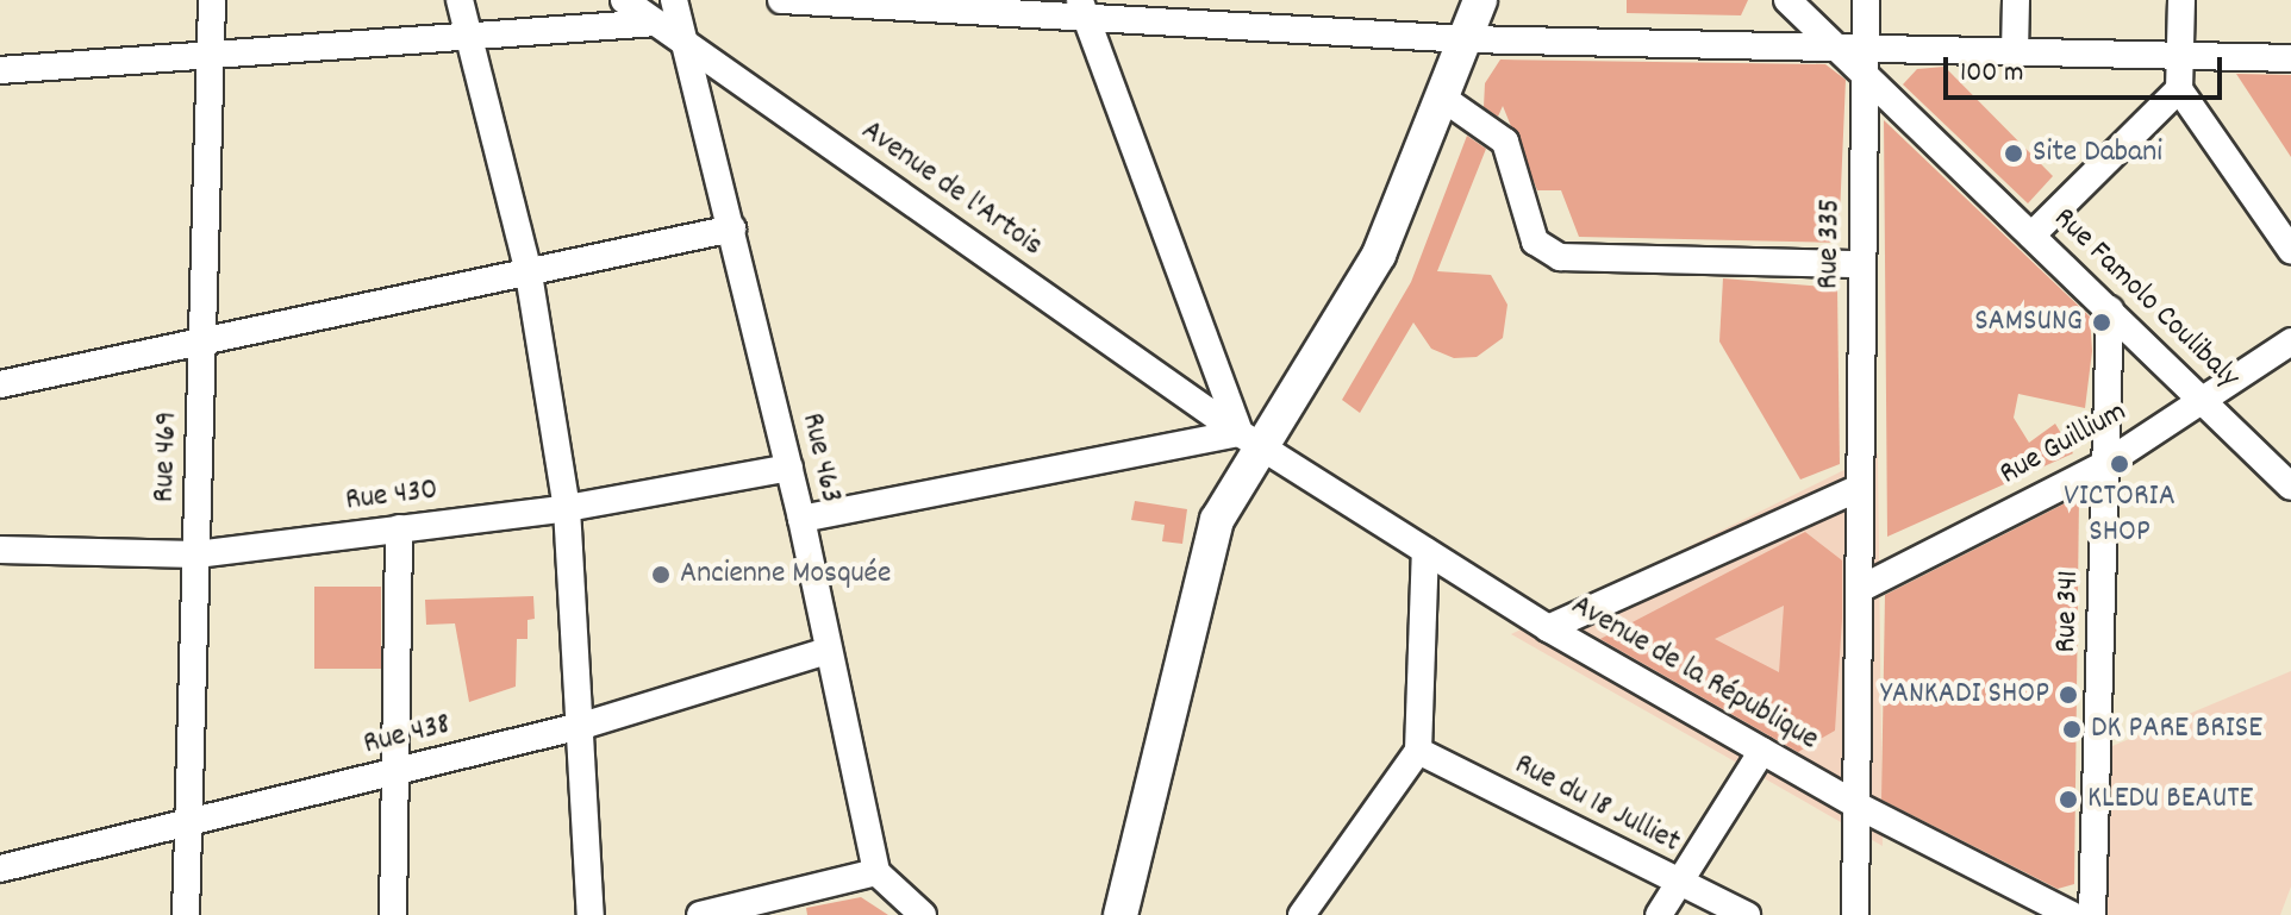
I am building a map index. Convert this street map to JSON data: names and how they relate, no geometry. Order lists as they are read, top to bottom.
{
  "streets": {
    "street": [
      "Avenue de l'Artois",
      "Rue 335",
      "Rue Famolo Coulibaly",
      "Rue Guillium",
      "Rue 469",
      "Rue 463",
      "Rue 430",
      "Rue 341",
      "Avenue de la République",
      "Rue 438",
      "Rue du 18 Julliet"
    ]
  },
  "crossings": [
    ["Avenue de l'Artois", "Rue 463"],
    ["Avenue de l'Artois", "Avenue de la République"],
    ["Rue 335", "Rue Famolo Coulibaly"],
    ["Rue 335", "Rue Guillium"],
    ["Rue 335", "Avenue de la République"],
    ["Rue Famolo Coulibaly", "Rue Guillium"],
    ["Rue Famolo Coulibaly", "Rue 341"],
    ["Rue Guillium", "Rue 341"],
    ["Rue 469", "Rue 430"],
    ["Rue 469", "Rue 438"],
    ["Rue 463", "Rue 430"],
    ["Rue 463", "Rue 438"]
  ],
  "places": [
    "Site Dabani",
    "SAMSUNG",
    "VICTORIA SHOP",
    "Ancienne Mosquée",
    "YANKADI SHOP",
    "DK PARE BRISE",
    "KLEDU BEAUTE"
  ],
  "scale_bar": "100 m"
}
